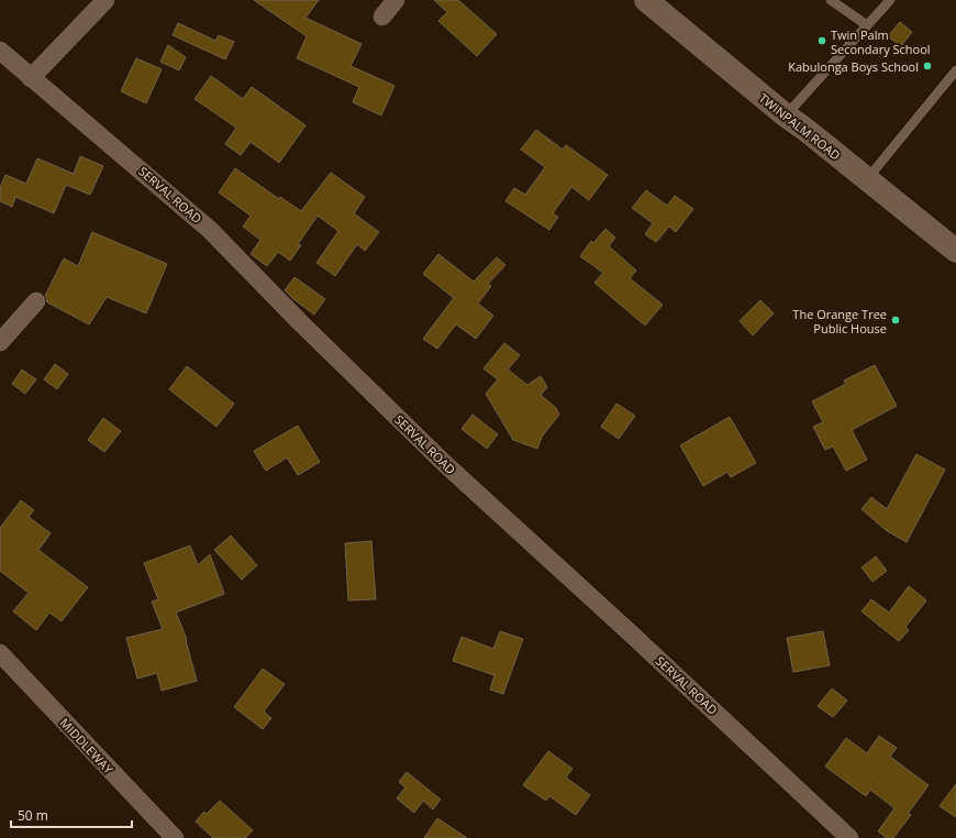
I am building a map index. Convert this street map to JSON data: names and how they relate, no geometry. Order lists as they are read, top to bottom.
{
  "streets": {
    "main road": ["TWINPALM ROAD"],
    "street": ["SERVAL ROAD", "MIDDLEWAY"]
  },
  "places": ["Twin Palm Secondary School", "Kabulonga Boys School", "The Orange Tree Public House"],
  "scale_bar": "50 m"
}
